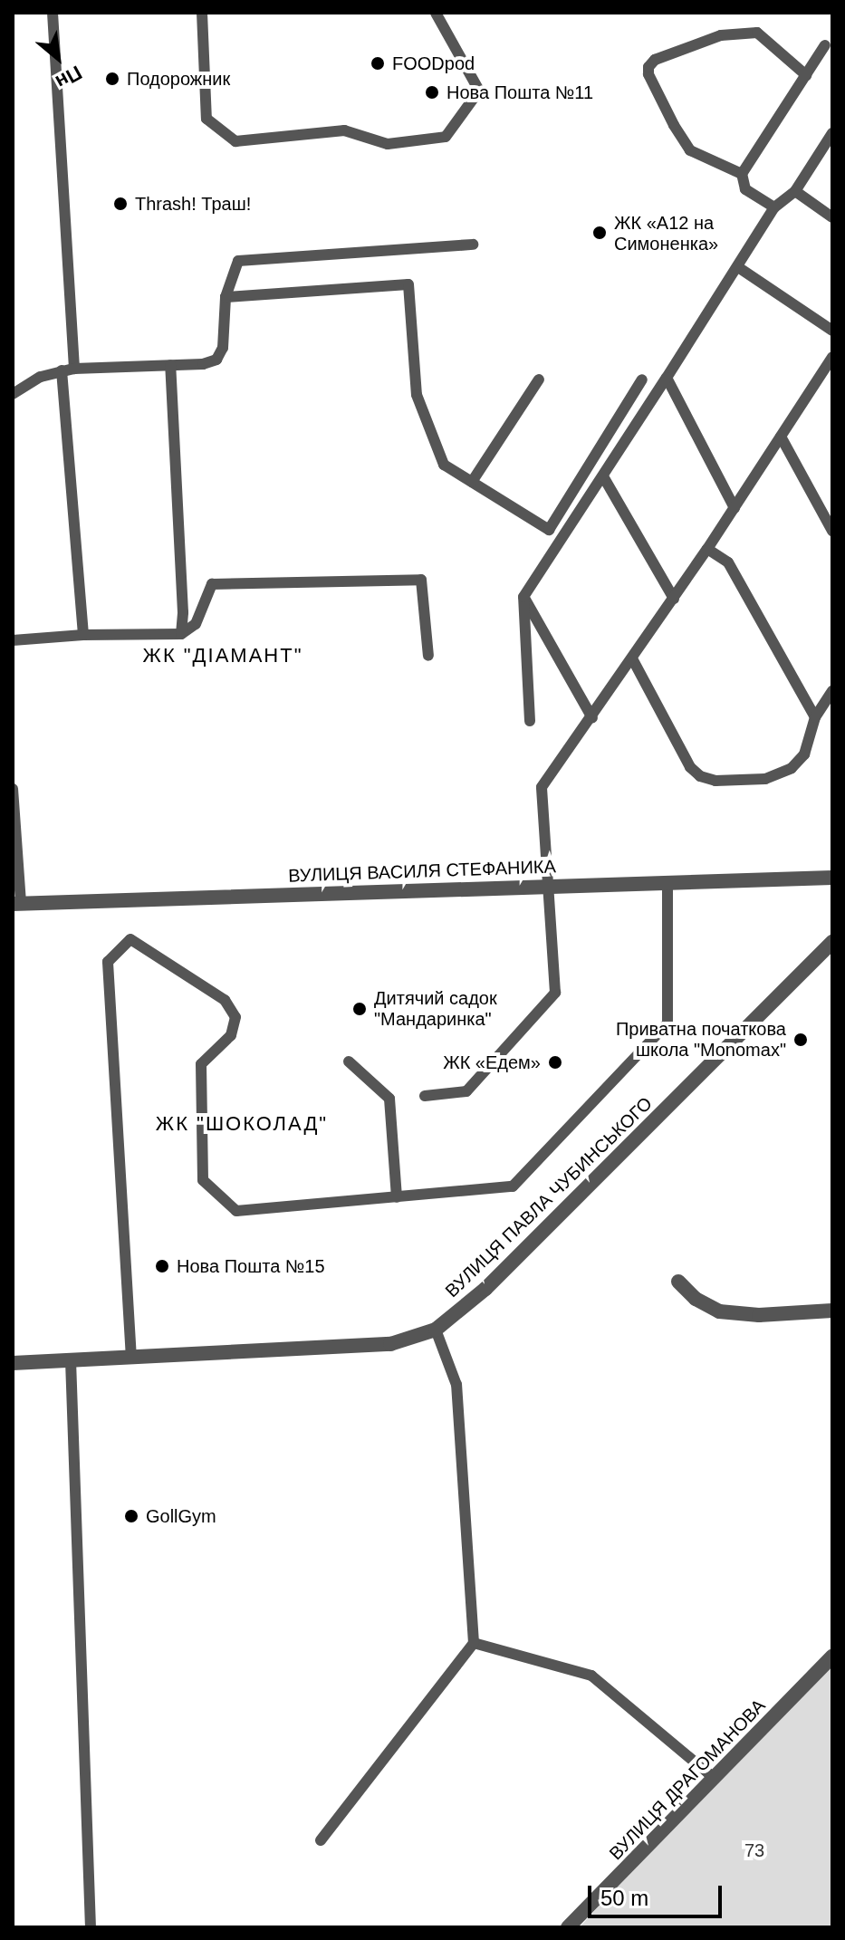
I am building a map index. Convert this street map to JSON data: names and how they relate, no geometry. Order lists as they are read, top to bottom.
{
  "streets": {
    "street": ["ВУЛИЦЯ ВАСИЛЯ СТЕФАНИКА", "ВУЛИЦЯ ПАВЛА ЧУБИНСЬКОГО", "ВУЛИЦЯ ДРАГОМАНОВА"]
  },
  "districts": ["ЖК \"ДІАМАНТ\"", "ЖК \"ШОКОЛАД\""],
  "parks": ["73"],
  "places": [
    "FOODpod",
    "Подорожник",
    "Нова Пошта №11",
    "Thrash! Траш!",
    "ЖК «А12 на Симоненка»",
    "Дитячий садок \"Мандаринка\"",
    "Приватна початкова школа \"Monomax\"",
    "ЖК «Едем»",
    "Нова Пошта №15",
    "GollGym"
  ],
  "scale_bar": "50 m",
  "north": "bottom right"
}
